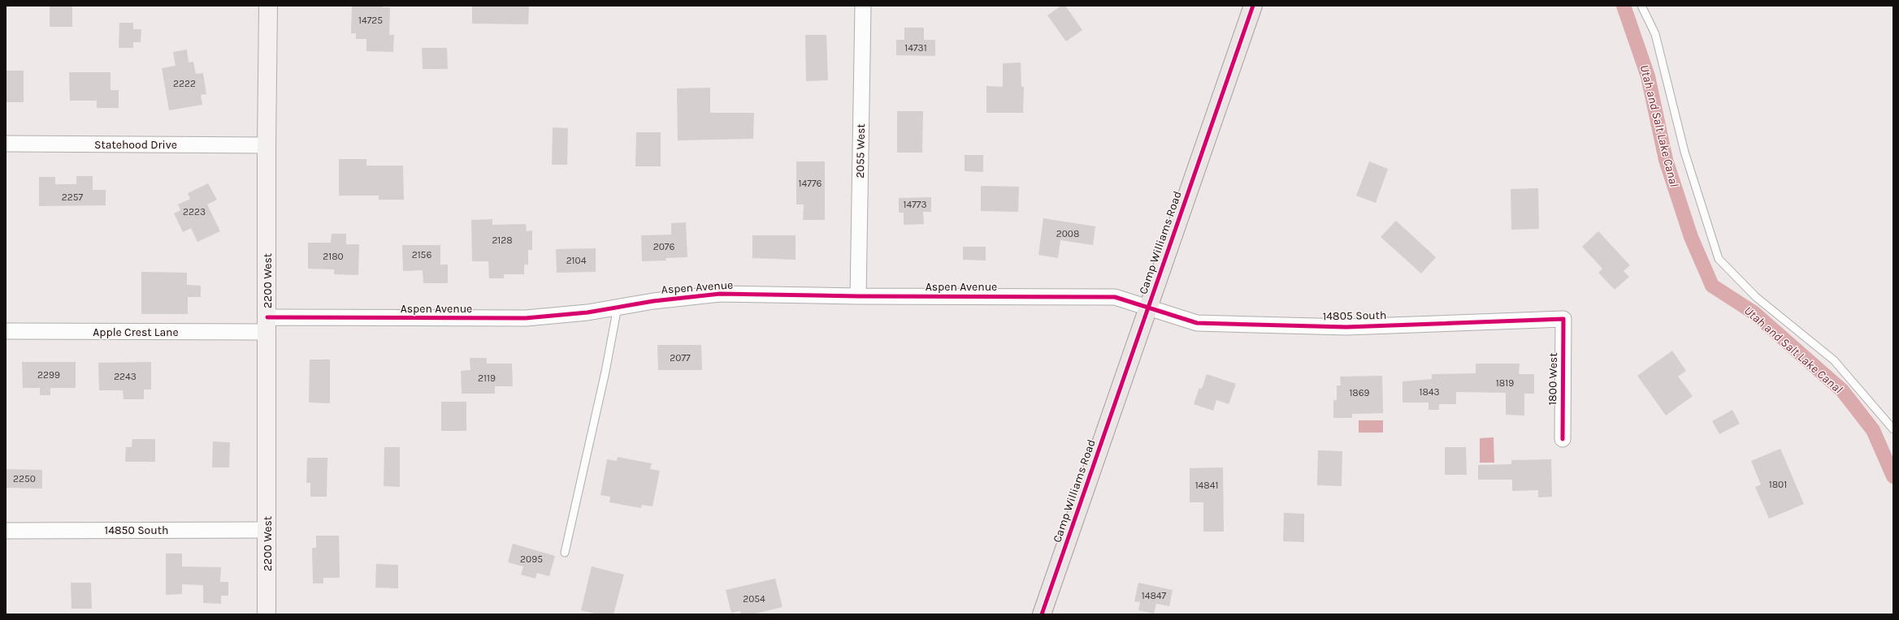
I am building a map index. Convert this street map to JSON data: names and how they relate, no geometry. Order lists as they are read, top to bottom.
{
  "streets": {
    "main road": ["Camp Williams Road"],
    "street": [
      "Statehood Drive",
      "2055 West",
      "2200 West",
      "Aspen Avenue",
      "14805 South",
      "Apple Crest Lane",
      "1800 West",
      "14850 South"
    ]
  },
  "crossings": [
    ["Statehood Drive", "2200 West"],
    ["2055 West", "Aspen Avenue"],
    ["Camp Williams Road", "Aspen Avenue"],
    ["Camp Williams Road", "14805 South"],
    ["2200 West", "Aspen Avenue"],
    ["2200 West", "Apple Crest Lane"],
    ["2200 West", "14850 South"],
    ["Aspen Avenue", "14805 South"],
    ["Aspen Avenue", "Apple Crest Lane"],
    ["14805 South", "1800 West"]
  ],
  "water": ["Utah and Salt Lake Canal"],
  "house_numbers": [
    "14725",
    "14731",
    "2222",
    "14776",
    "2257",
    "14773",
    "2223",
    "2008",
    "2128",
    "2076",
    "2156",
    "2180",
    "2104",
    "2077",
    "2299",
    "2243",
    "2119",
    "1819",
    "1843",
    "1869",
    "2250",
    "1801",
    "14841",
    "2095",
    "14847",
    "2054"
  ]
}
